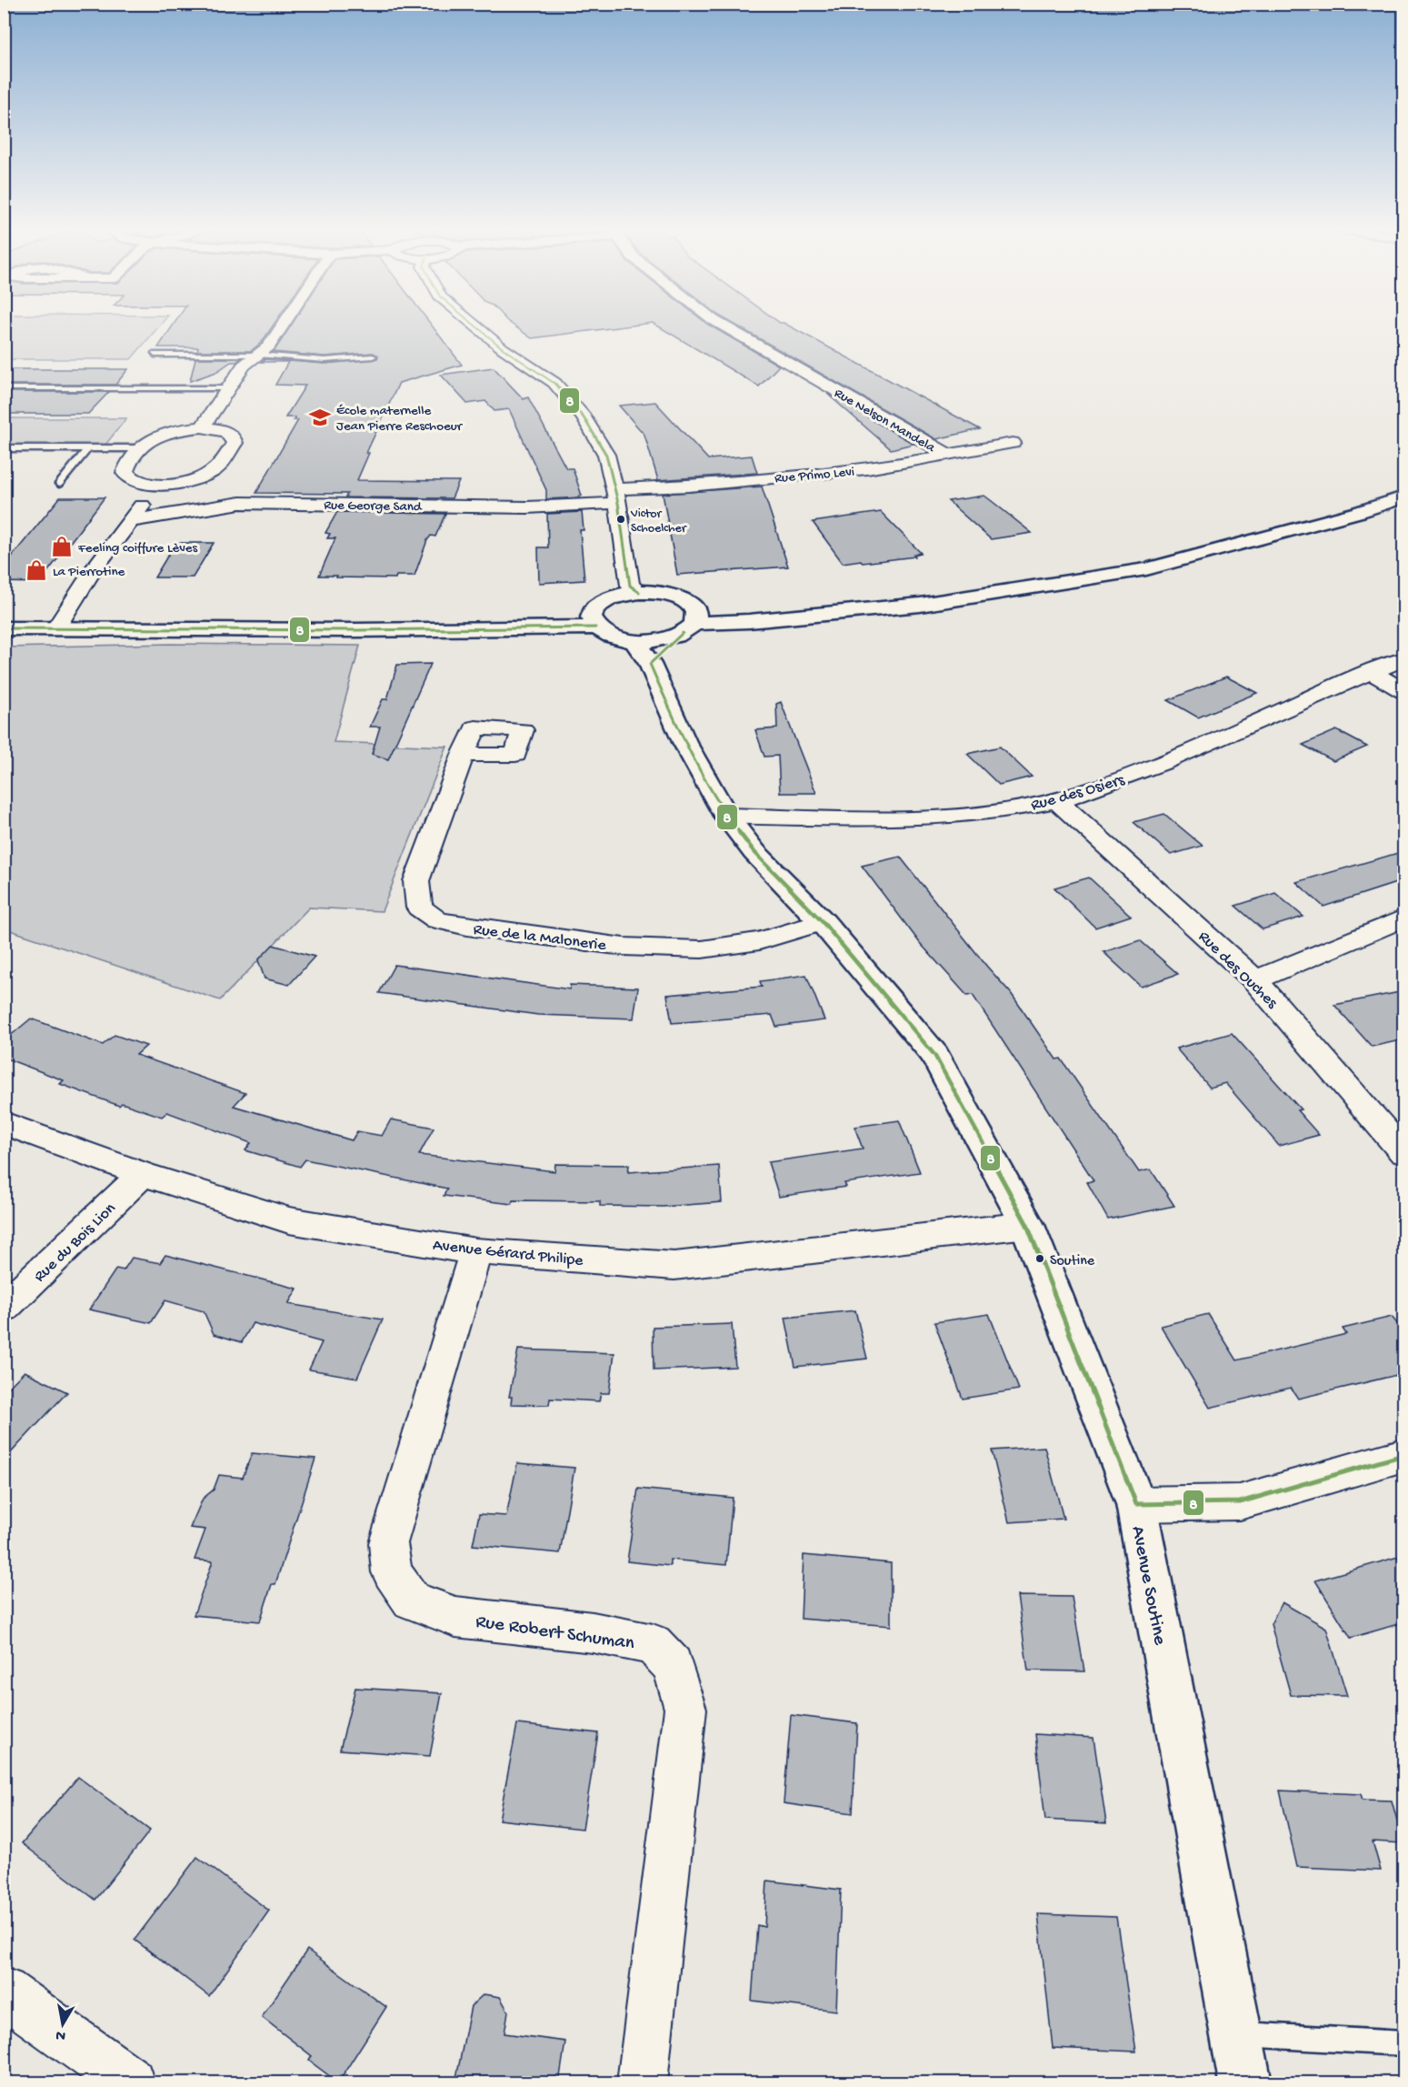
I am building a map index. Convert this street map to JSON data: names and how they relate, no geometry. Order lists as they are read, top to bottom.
{
  "streets": {
    "street": [
      "Rue Nelson Mandela",
      "Rue Primo Levi",
      "Rue George Sand",
      "Rue des Osiers",
      "Rue de la Malonerie",
      "Rue des Ouches",
      "Rue du Bois Lion",
      "Avenue Gérard Philipe",
      "Avenue Soutine",
      "Rue Robert Schuman"
    ]
  },
  "crossings": [
    ["Rue Nelson Mandela", "Rue Primo Levi"],
    ["Rue Primo Levi", "Rue George Sand"],
    ["Rue des Osiers", "Rue des Ouches"],
    ["Rue des Osiers", "Avenue Soutine"],
    ["Rue de la Malonerie", "Avenue Soutine"],
    ["Rue du Bois Lion", "Avenue Gérard Philipe"],
    ["Avenue Gérard Philipe", "Avenue Soutine"],
    ["Avenue Gérard Philipe", "Rue Robert Schuman"]
  ],
  "places": {
    "school or university": ["École maternelle Jean Pierre Reschoeur"],
    "other": ["Victor Schoelcher", "Soutine"],
    "shop": ["Feeling coiffure Lèves", "La Pierrotine"]
  },
  "lines": ["transit line 8"],
  "north": "bottom"
}
